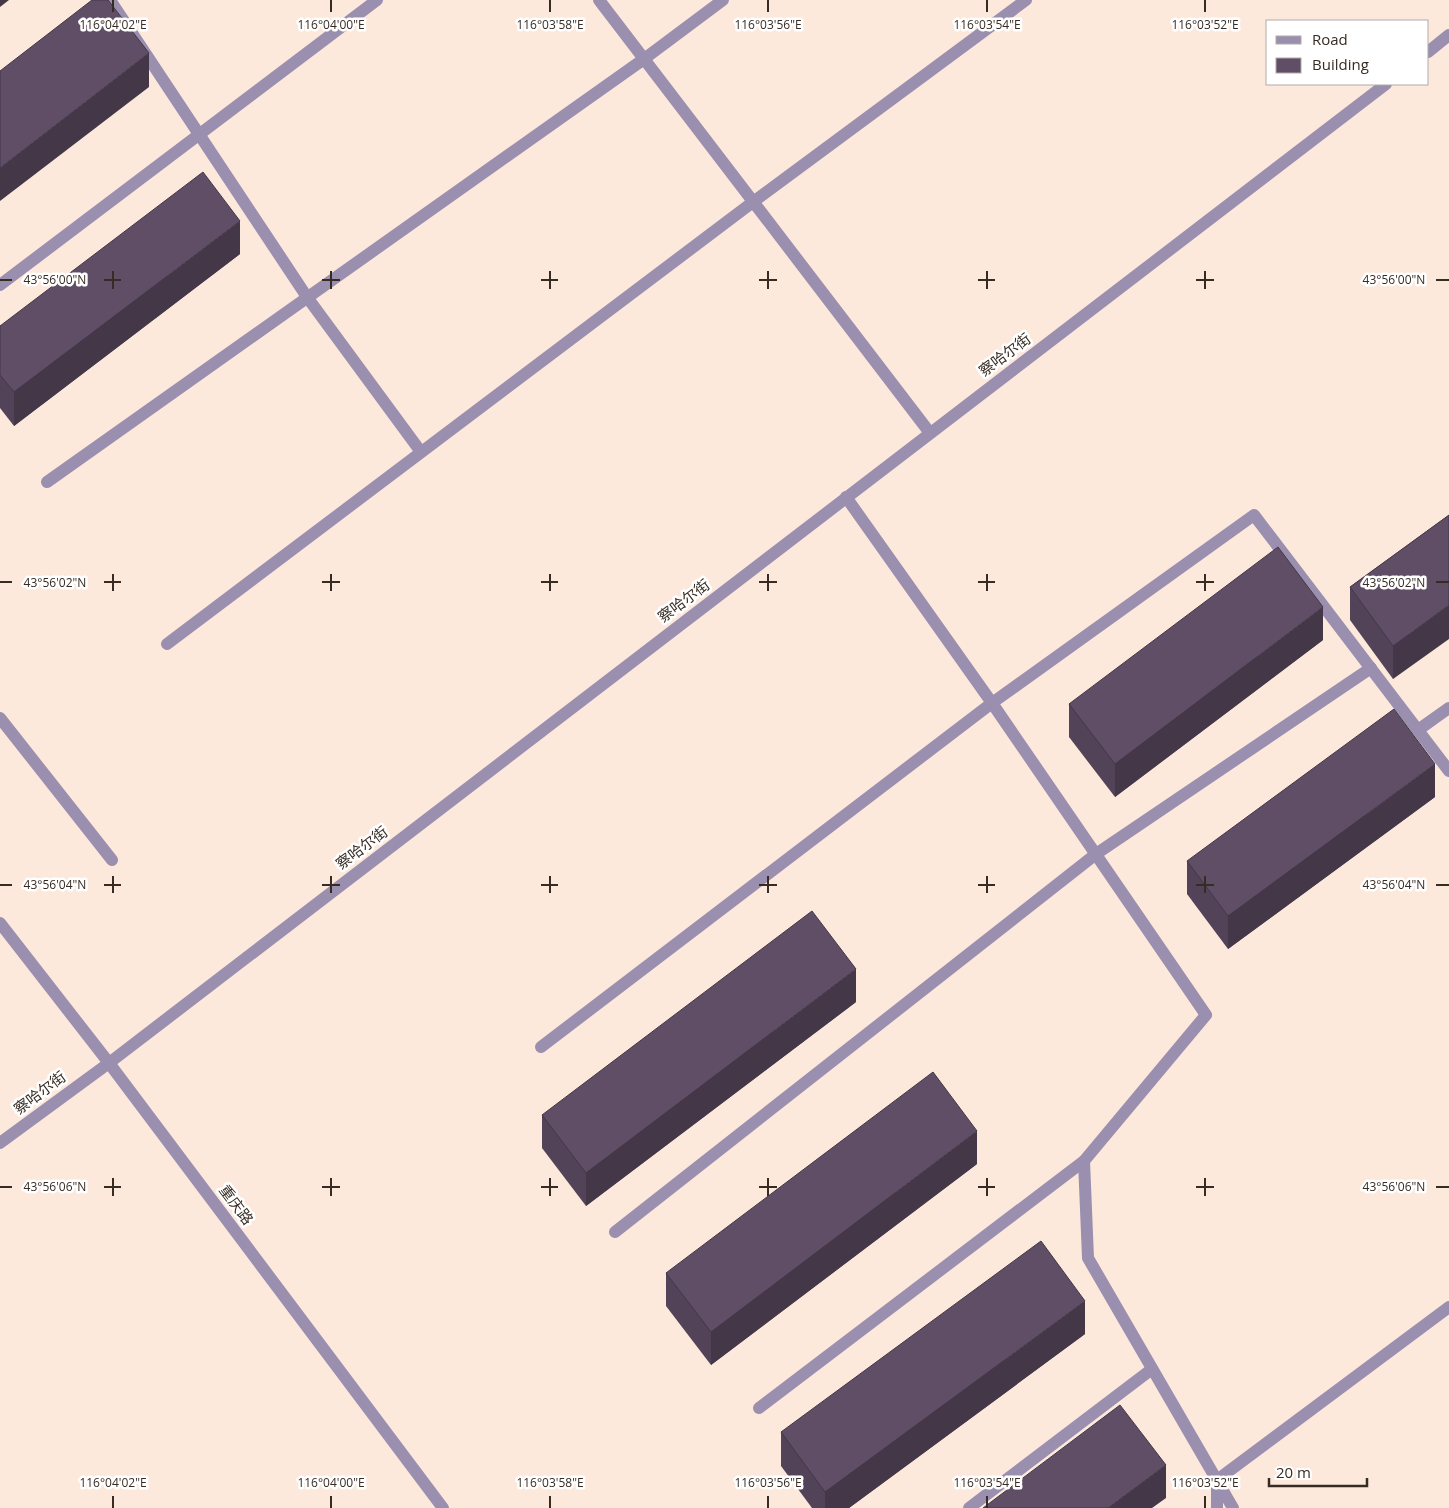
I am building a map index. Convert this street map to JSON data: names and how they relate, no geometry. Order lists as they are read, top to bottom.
{
  "streets": {
    "street": ["察哈尔街", "重庆路"]
  },
  "crossings": [
    ["察哈尔街", "重庆路"]
  ],
  "legend": ["Road", "Building"],
  "scale_bar": "20 m",
  "coordinates": [
    "116°04'02\"E",
    "116°04'00\"E",
    "116°03'58\"E",
    "116°03'56\"E",
    "116°03'54\"E",
    "116°03'52\"E",
    "43°56'00\"N",
    "43°56'02\"N",
    "43°56'04\"N",
    "43°56'06\"N"
  ]
}
